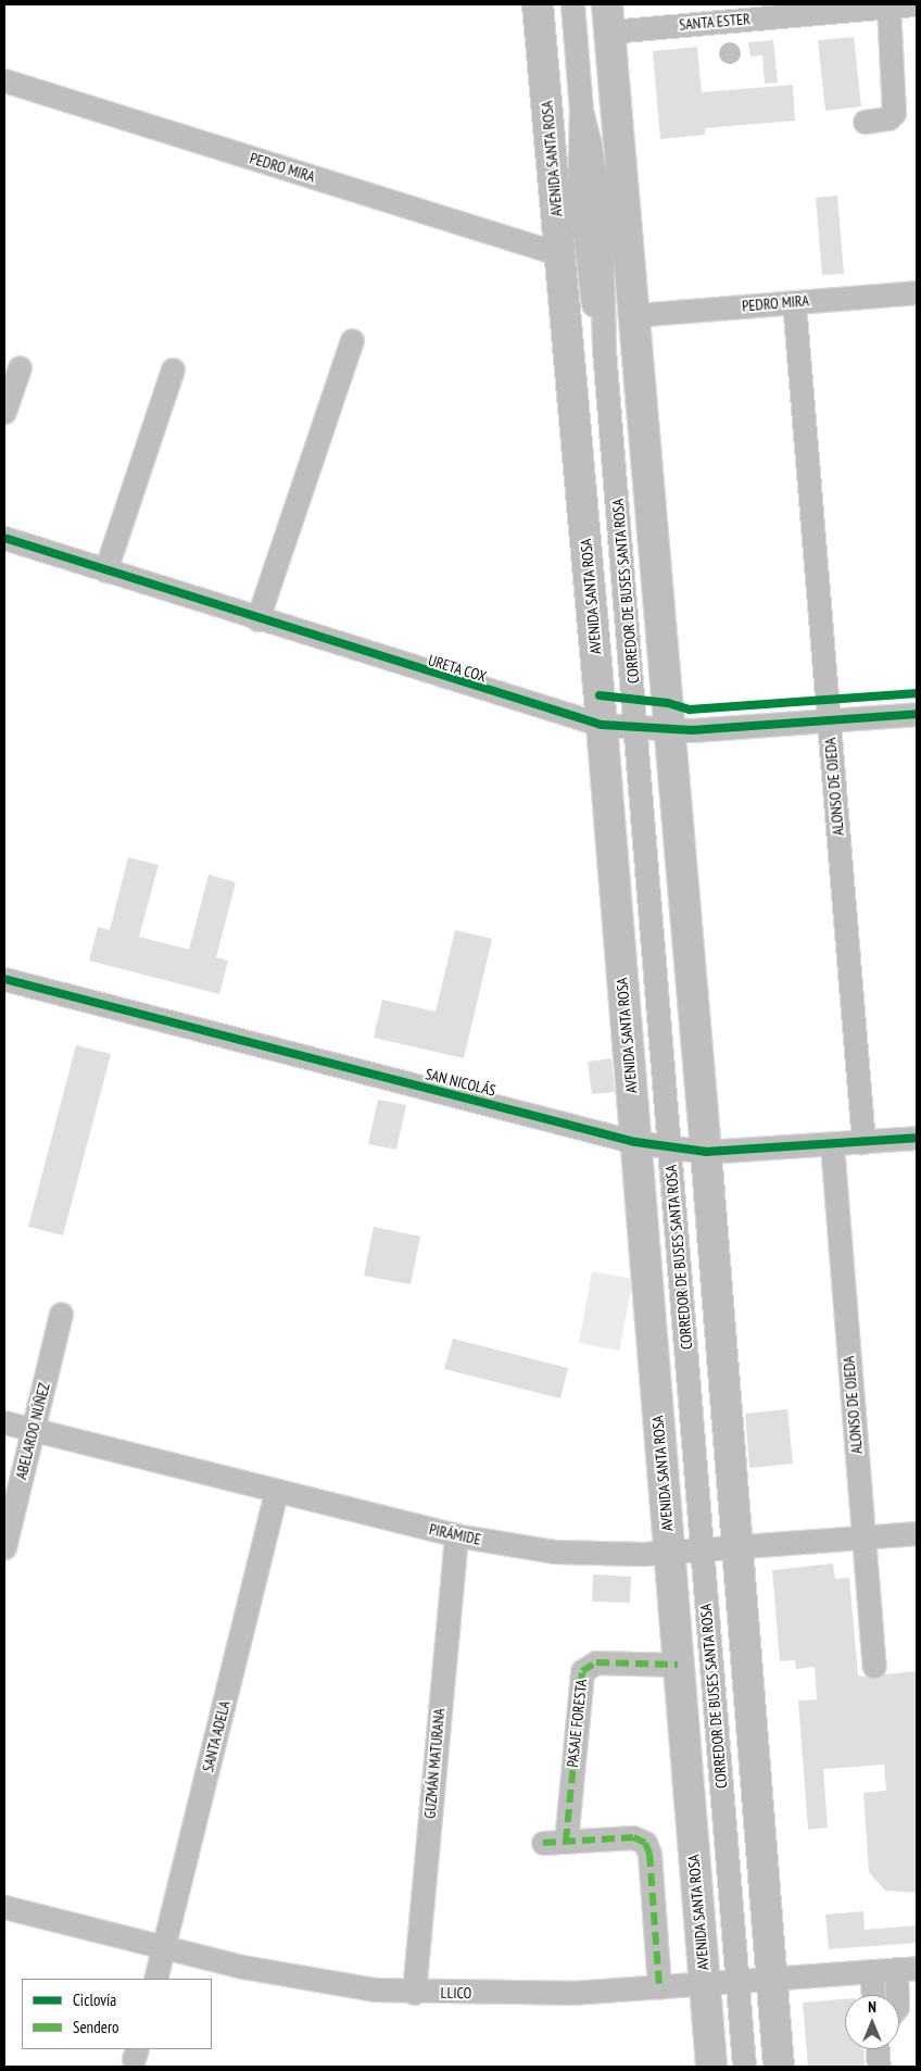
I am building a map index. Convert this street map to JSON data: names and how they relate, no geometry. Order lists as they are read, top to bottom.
{
  "streets": {
    "main road": ["AVENIDA SANTA ROSA"],
    "street": [
      "SANTA ESTER",
      "PEDRO MIRA",
      "CORREDOR DE BUSES SANTA ROSA",
      "URETA COX",
      "ALONSO DE OJEDA",
      "SAN NICOLÁS",
      "ABELARDO NÚÑEZ",
      "PIRÁMIDE",
      "PASAJE FORESTA",
      "SANTA ADELA",
      "GUZMÁN MATURANA",
      "LLICO"
    ]
  },
  "crossings": [
    ["AVENIDA SANTA ROSA", "PEDRO MIRA"],
    ["AVENIDA SANTA ROSA", "URETA COX"],
    ["AVENIDA SANTA ROSA", "SAN NICOLÁS"],
    ["AVENIDA SANTA ROSA", "PIRÁMIDE"],
    ["AVENIDA SANTA ROSA", "PASAJE FORESTA"],
    ["AVENIDA SANTA ROSA", "LLICO"],
    ["PEDRO MIRA", "ALONSO DE OJEDA"],
    ["CORREDOR DE BUSES SANTA ROSA", "URETA COX"],
    ["CORREDOR DE BUSES SANTA ROSA", "SAN NICOLÁS"],
    ["CORREDOR DE BUSES SANTA ROSA", "PIRÁMIDE"],
    ["CORREDOR DE BUSES SANTA ROSA", "LLICO"],
    ["URETA COX", "ALONSO DE OJEDA"],
    ["ALONSO DE OJEDA", "SAN NICOLÁS"],
    ["ALONSO DE OJEDA", "PIRÁMIDE"],
    ["ABELARDO NÚÑEZ", "PIRÁMIDE"],
    ["PIRÁMIDE", "SANTA ADELA"],
    ["PIRÁMIDE", "GUZMÁN MATURANA"],
    ["SANTA ADELA", "LLICO"],
    ["GUZMÁN MATURANA", "LLICO"]
  ],
  "legend": ["Ciclovía", "Sendero"],
  "north": "top"
}
